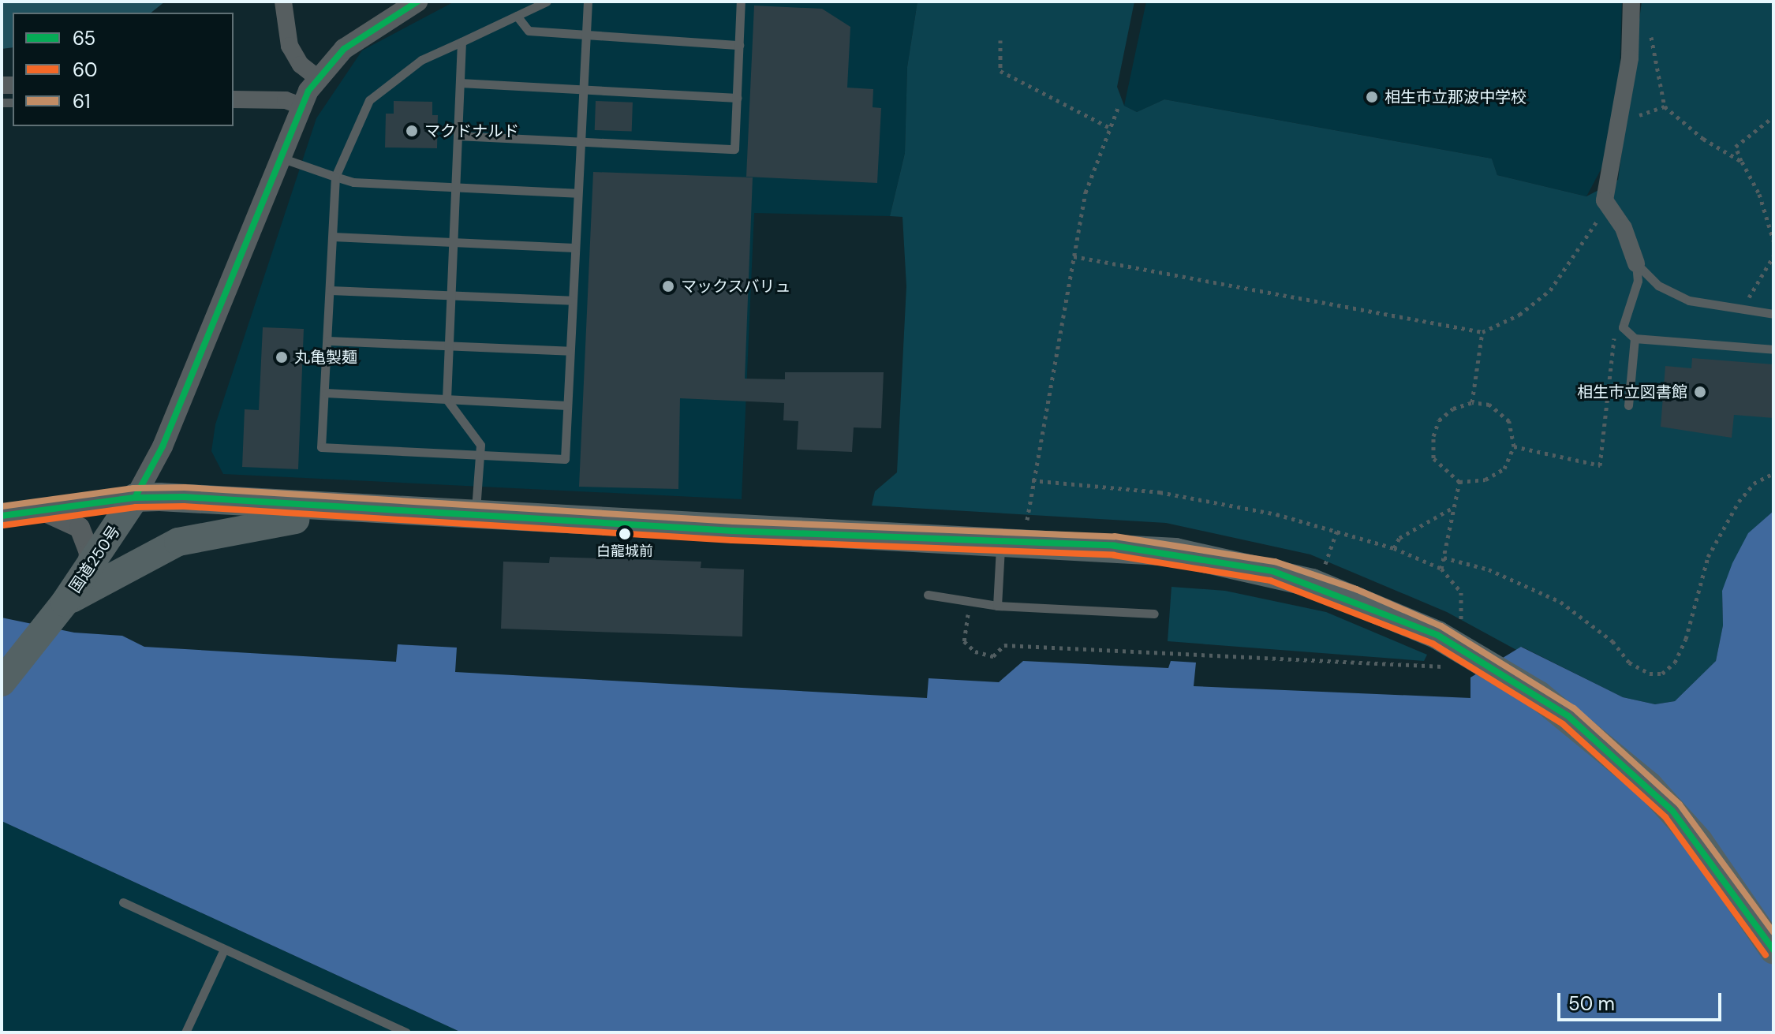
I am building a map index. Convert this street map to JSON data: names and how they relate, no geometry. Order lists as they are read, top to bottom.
{
  "streets": {
    "highway": ["国道250号"]
  },
  "places": [
    "相生市立那波中学校",
    "マクドナルド",
    "マックスバリュ",
    "丸亀製麺",
    "相生市立図書館",
    "白龍城前"
  ],
  "lines": ["transit line 65", "transit line 61", "transit line 60"],
  "legend": ["65", "60", "61"],
  "scale_bar": "50 m"
}
